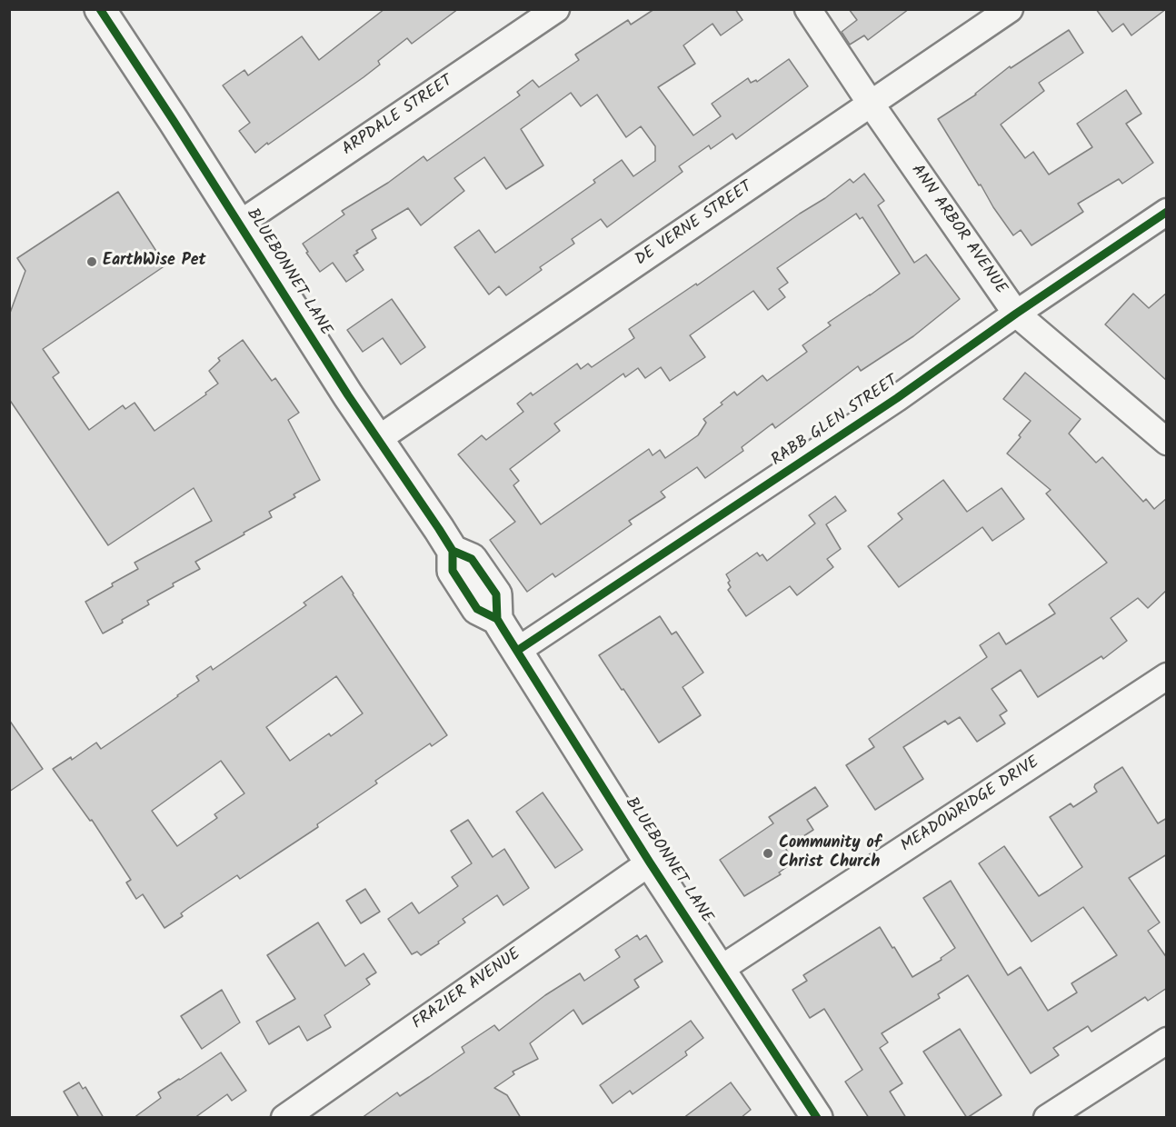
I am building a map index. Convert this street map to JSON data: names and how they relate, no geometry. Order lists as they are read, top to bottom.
{
  "streets": {
    "street": [
      "ARPDALE STREET",
      "DE VERNE STREET",
      "ANN ARBOR AVENUE",
      "BLUEBONNET LANE",
      "RABB GLEN STREET",
      "MEADOWRIDGE DRIVE",
      "FRAZIER AVENUE"
    ]
  },
  "crossings": [
    ["ARPDALE STREET", "BLUEBONNET LANE"],
    ["DE VERNE STREET", "ANN ARBOR AVENUE"],
    ["DE VERNE STREET", "BLUEBONNET LANE"],
    ["ANN ARBOR AVENUE", "RABB GLEN STREET"],
    ["BLUEBONNET LANE", "RABB GLEN STREET"],
    ["BLUEBONNET LANE", "MEADOWRIDGE DRIVE"],
    ["BLUEBONNET LANE", "FRAZIER AVENUE"]
  ],
  "places": ["EarthWise Pet", "Community of Christ Church"]
}
